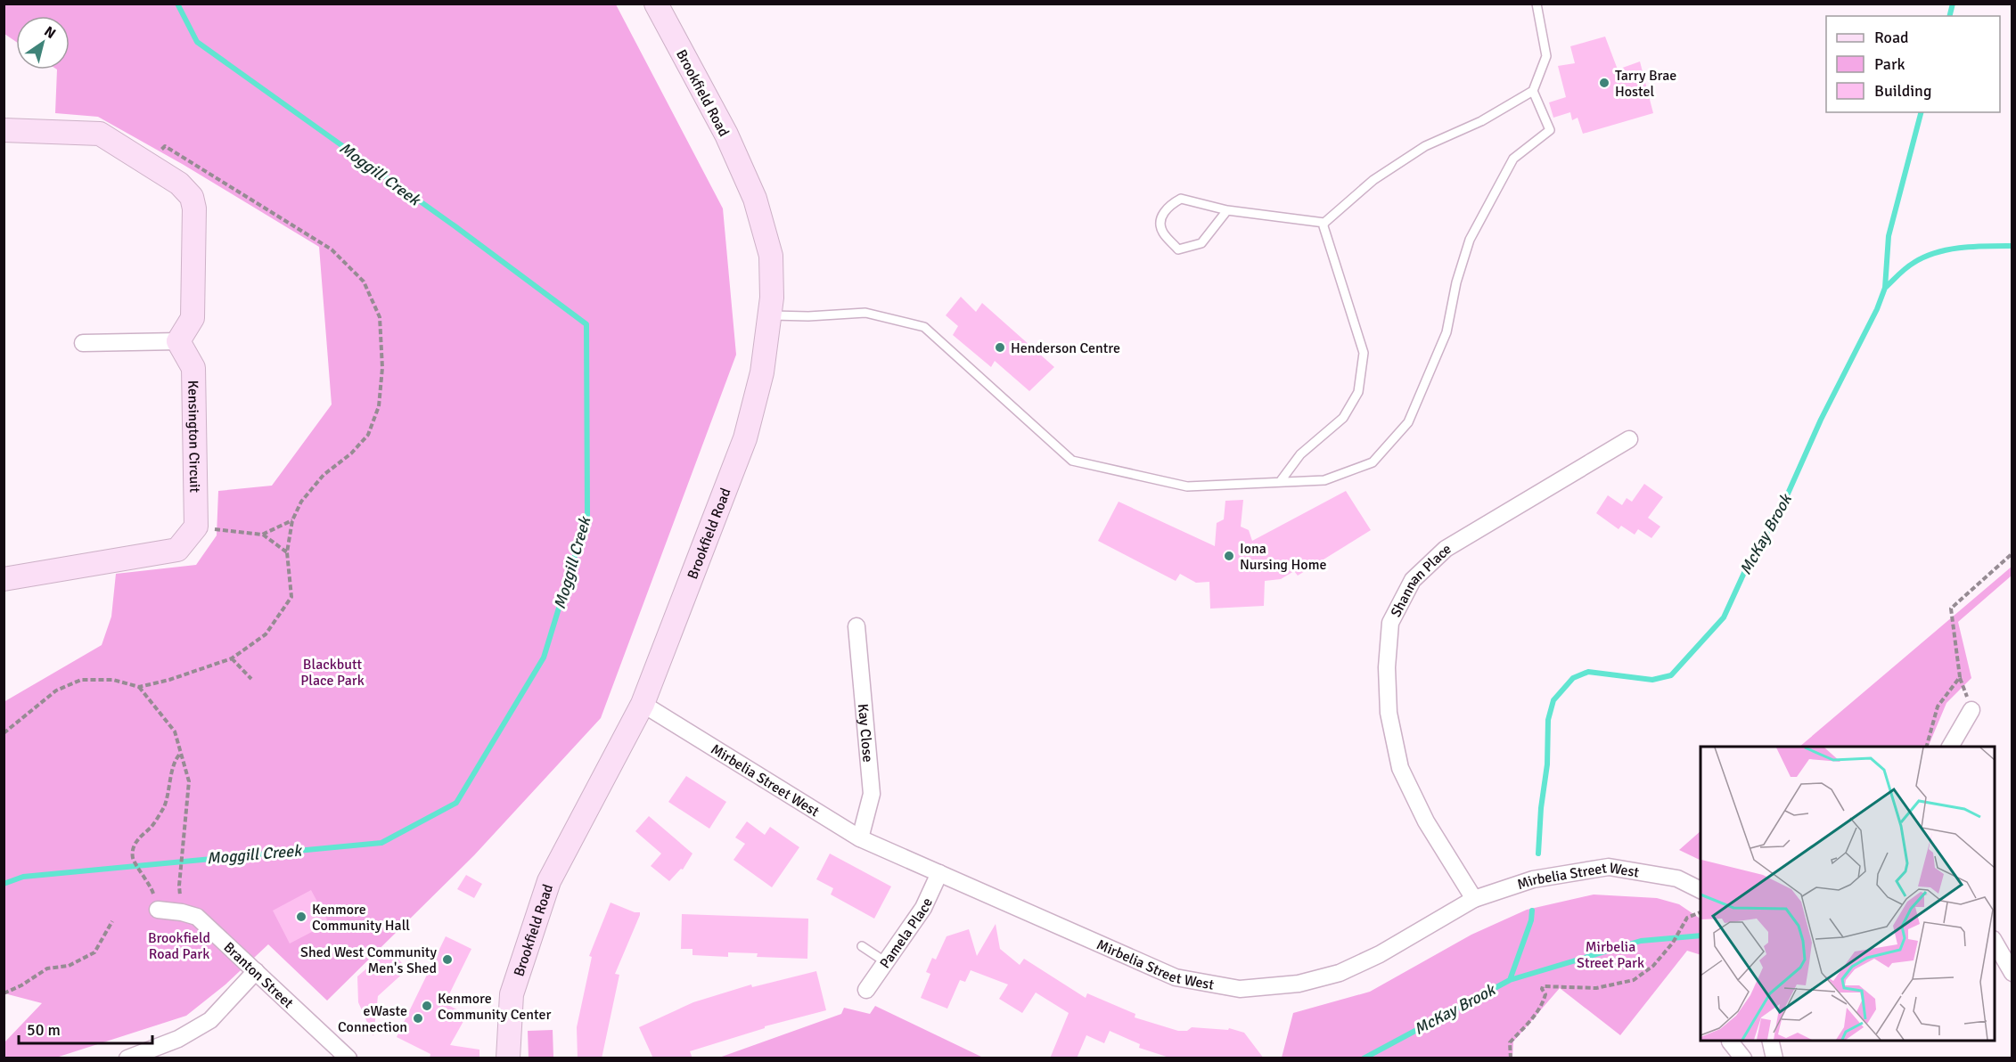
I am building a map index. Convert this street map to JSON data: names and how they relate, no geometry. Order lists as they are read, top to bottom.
{
  "streets": {
    "main road": ["Brookfield Road", "Kensington Circuit"],
    "street": [
      "Shannan Place",
      "Kay Close",
      "Mirbelia Street West",
      "Pamela Place",
      "Branton Street"
    ]
  },
  "crossings": [
    ["Brookfield Road", "Mirbelia Street West"],
    ["Shannan Place", "Mirbelia Street West"],
    ["Kay Close", "Mirbelia Street West"],
    ["Mirbelia Street West", "Pamela Place"]
  ],
  "water": ["Moggill Creek", "McKay Brook"],
  "parks": ["Blackbutt Place Park", "Brookfield Road Park", "Mirbelia Street Park"],
  "places": [
    "Tarry Brae Hostel",
    "Henderson Centre",
    "Iona Nursing Home",
    "Kenmore Community Hall",
    "Shed West Community Men's Shed",
    "Kenmore Community Center",
    "eWaste Connection"
  ],
  "legend": ["Road", "Park", "Building"],
  "scale_bar": "50 m",
  "north": "top right"
}
